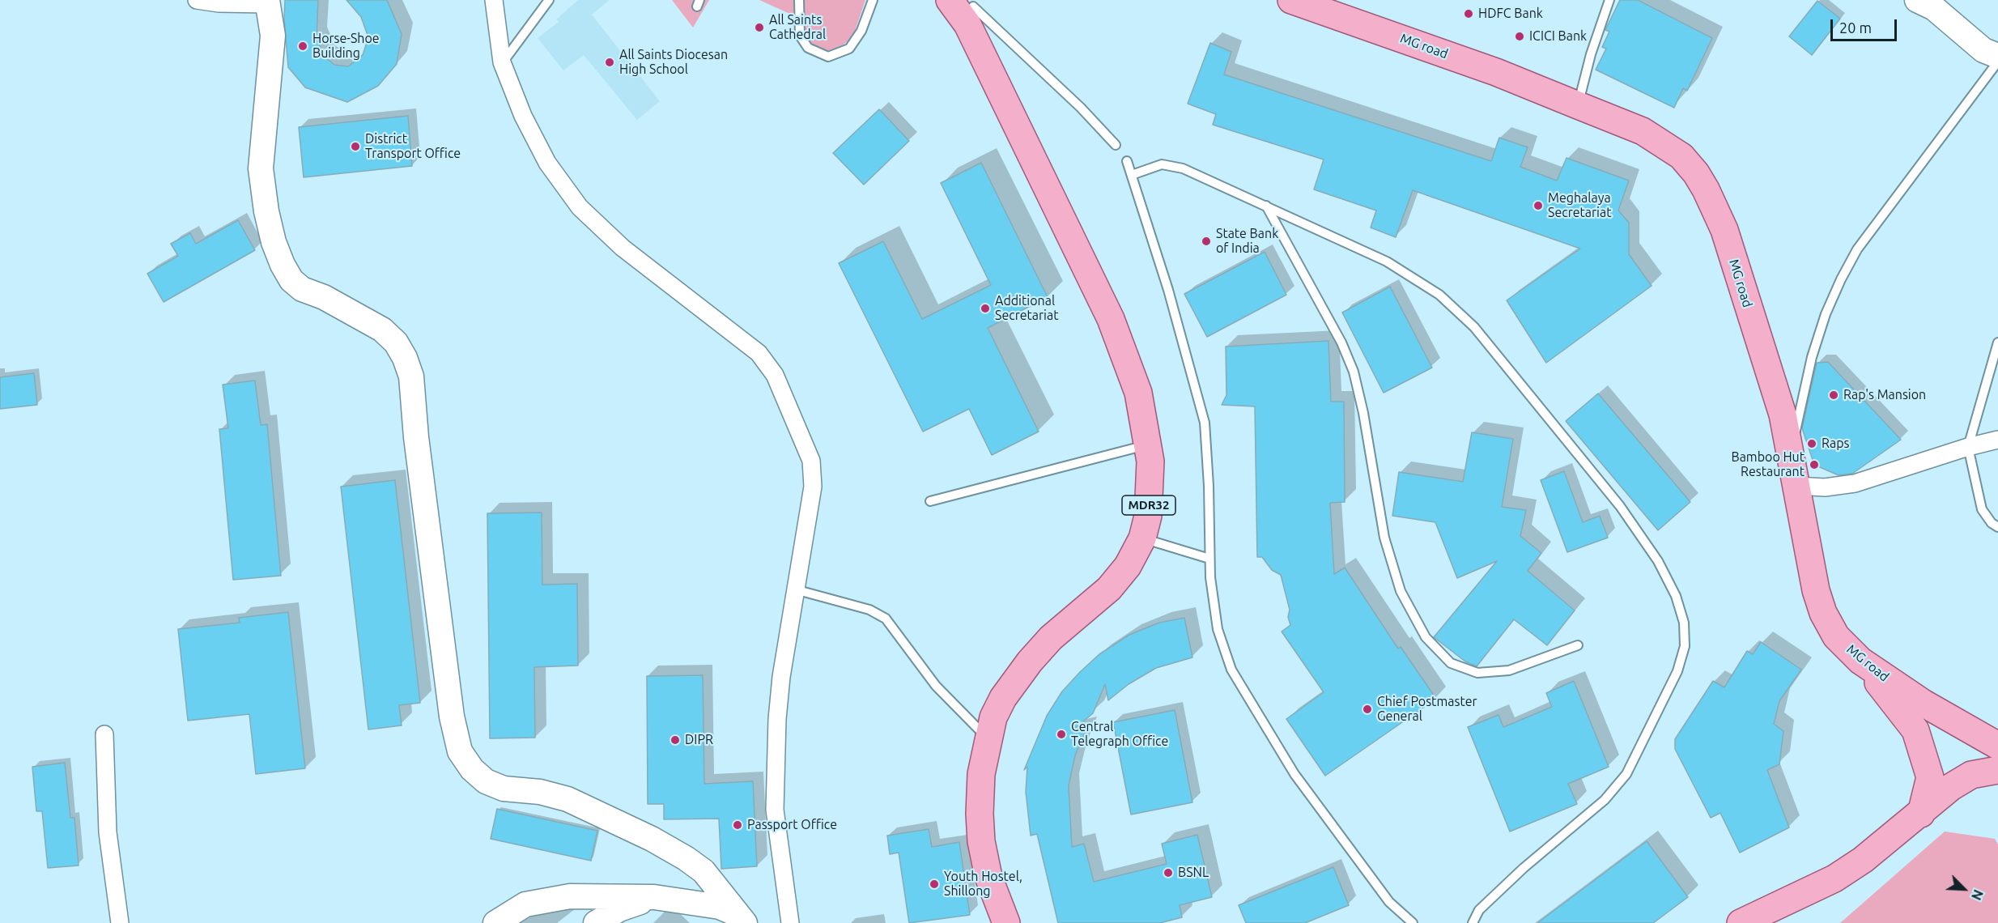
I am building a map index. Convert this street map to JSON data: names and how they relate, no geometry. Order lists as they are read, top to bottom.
{
  "streets": {
    "main road": ["MG road", "MDR32"]
  },
  "places": [
    "HDFC Bank",
    "All Saints Cathedral",
    "ICICI Bank",
    "Horse-Shoe Building",
    "All Saints Diocesan High School",
    "District Transport Office",
    "Meghalaya Secretariat",
    "State Bank of India",
    "Additional Secretariat",
    "Rap's Mansion",
    "Raps",
    "Bamboo Hut Restaurant",
    "Chief Postmaster General",
    "Central Telegraph Office",
    "DIPR",
    "Passport Office",
    "BSNL",
    "Youth Hostel, Shillong"
  ],
  "scale_bar": "20 m",
  "north": "bottom right"
}
